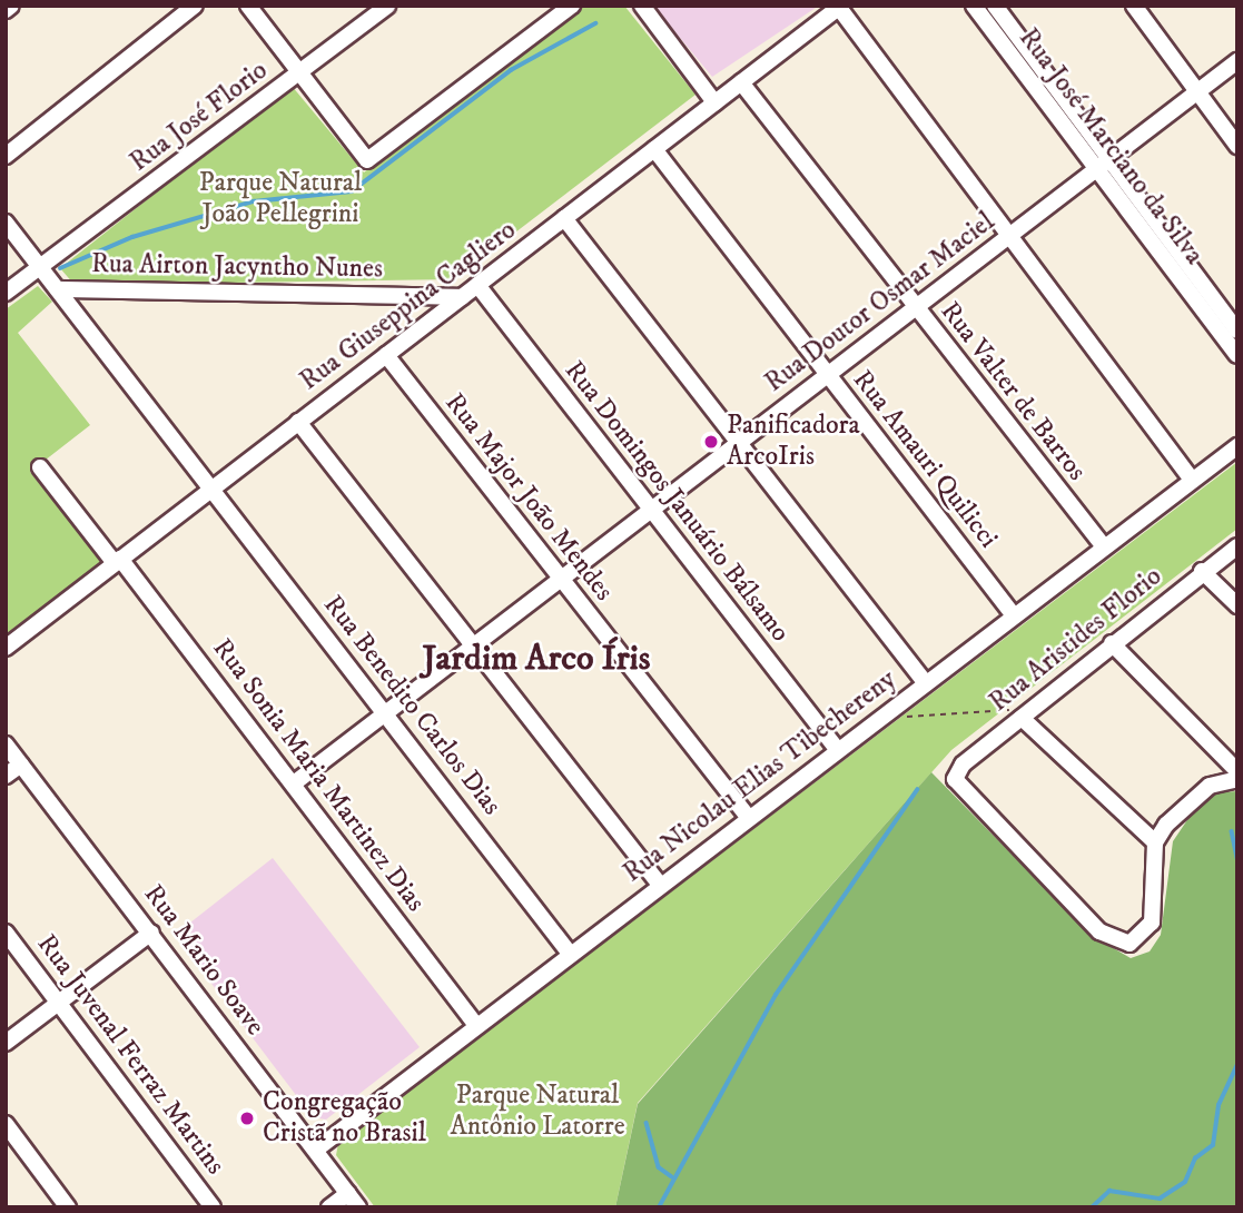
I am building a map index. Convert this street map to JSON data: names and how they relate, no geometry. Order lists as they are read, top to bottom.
{
  "streets": {
    "street": [
      "Rua José Florio",
      "Rua José Marciano da Silva",
      "Rua Airton Jacyntho Nunes",
      "Rua Doutor Osmar Maciel",
      "Rua Giuseppina Cagliero",
      "Rua Valter de Barros",
      "Rua Amauri Quilicci",
      "Rua Major João Mendes",
      "Rua Domingos Januário Bálsamo",
      "Rua Aristides Florio",
      "Rua Benedito Carlos Dias",
      "Rua Sonia Maria Martinez Dias",
      "Rua Nicolau Elias Tibechereny",
      "Rua Mario Soave",
      "Rua Juvenal Ferraz Martins"
    ]
  },
  "crossings": [
    ["Rua José Florio", "Rua Benedito Carlos Dias"],
    ["Rua José Marciano da Silva", "Rua Doutor Osmar Maciel"],
    ["Rua Airton Jacyntho Nunes", "Rua Giuseppina Cagliero"],
    ["Rua Airton Jacyntho Nunes", "Rua Benedito Carlos Dias"],
    ["Rua Doutor Osmar Maciel", "Rua Valter de Barros"],
    ["Rua Doutor Osmar Maciel", "Rua Amauri Quilicci"],
    ["Rua Doutor Osmar Maciel", "Rua Major João Mendes"],
    ["Rua Doutor Osmar Maciel", "Rua Domingos Januário Bálsamo"],
    ["Rua Doutor Osmar Maciel", "Rua Benedito Carlos Dias"],
    ["Rua Doutor Osmar Maciel", "Rua Sonia Maria Martinez Dias"],
    ["Rua Giuseppina Cagliero", "Rua Valter de Barros"],
    ["Rua Giuseppina Cagliero", "Rua Amauri Quilicci"],
    ["Rua Giuseppina Cagliero", "Rua Major João Mendes"],
    ["Rua Giuseppina Cagliero", "Rua Domingos Januário Bálsamo"],
    ["Rua Giuseppina Cagliero", "Rua Benedito Carlos Dias"],
    ["Rua Giuseppina Cagliero", "Rua Sonia Maria Martinez Dias"],
    ["Rua Valter de Barros", "Rua Nicolau Elias Tibechereny"],
    ["Rua Amauri Quilicci", "Rua Nicolau Elias Tibechereny"],
    ["Rua Major João Mendes", "Rua Nicolau Elias Tibechereny"],
    ["Rua Domingos Januário Bálsamo", "Rua Nicolau Elias Tibechereny"],
    ["Rua Benedito Carlos Dias", "Rua Nicolau Elias Tibechereny"],
    ["Rua Sonia Maria Martinez Dias", "Rua Nicolau Elias Tibechereny"],
    ["Rua Nicolau Elias Tibechereny", "Rua Mario Soave"]
  ],
  "districts": ["Jardim Arco Íris"],
  "parks": ["Parque Natural João Pellegrini", "Parque Natural Antônio Latorre"],
  "places": ["Panificadora ArcoIris", "Congregação Cristã no Brasil"]
}
